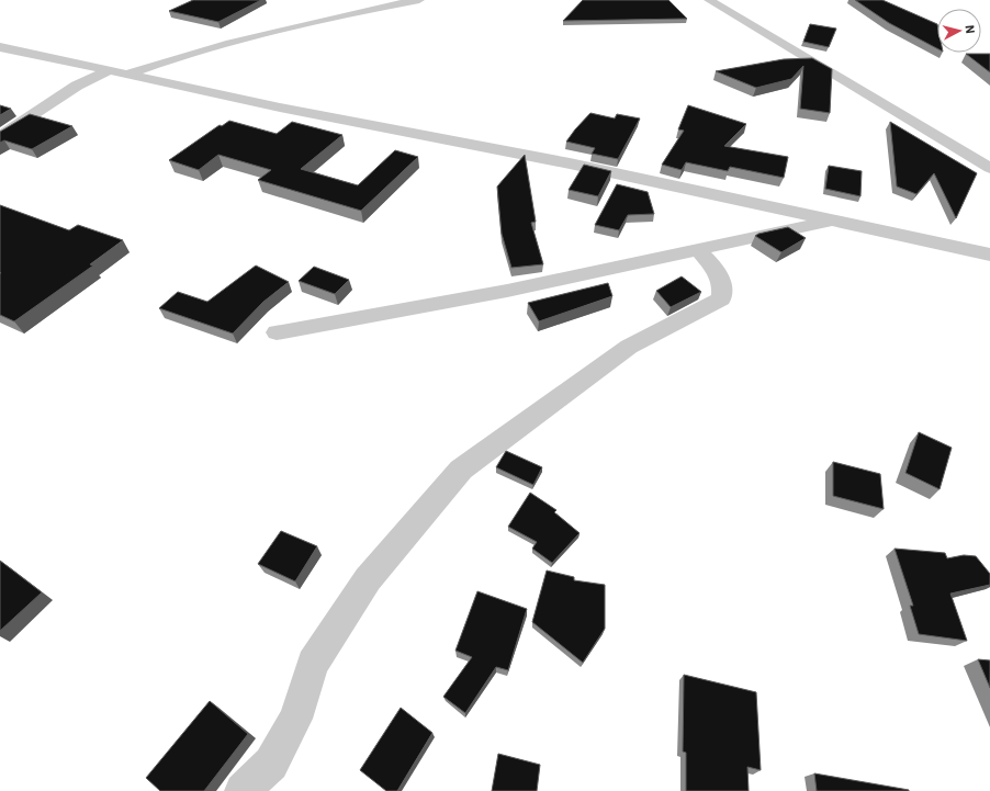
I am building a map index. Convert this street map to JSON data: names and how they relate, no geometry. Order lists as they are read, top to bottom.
{
  "north": "right"
}
